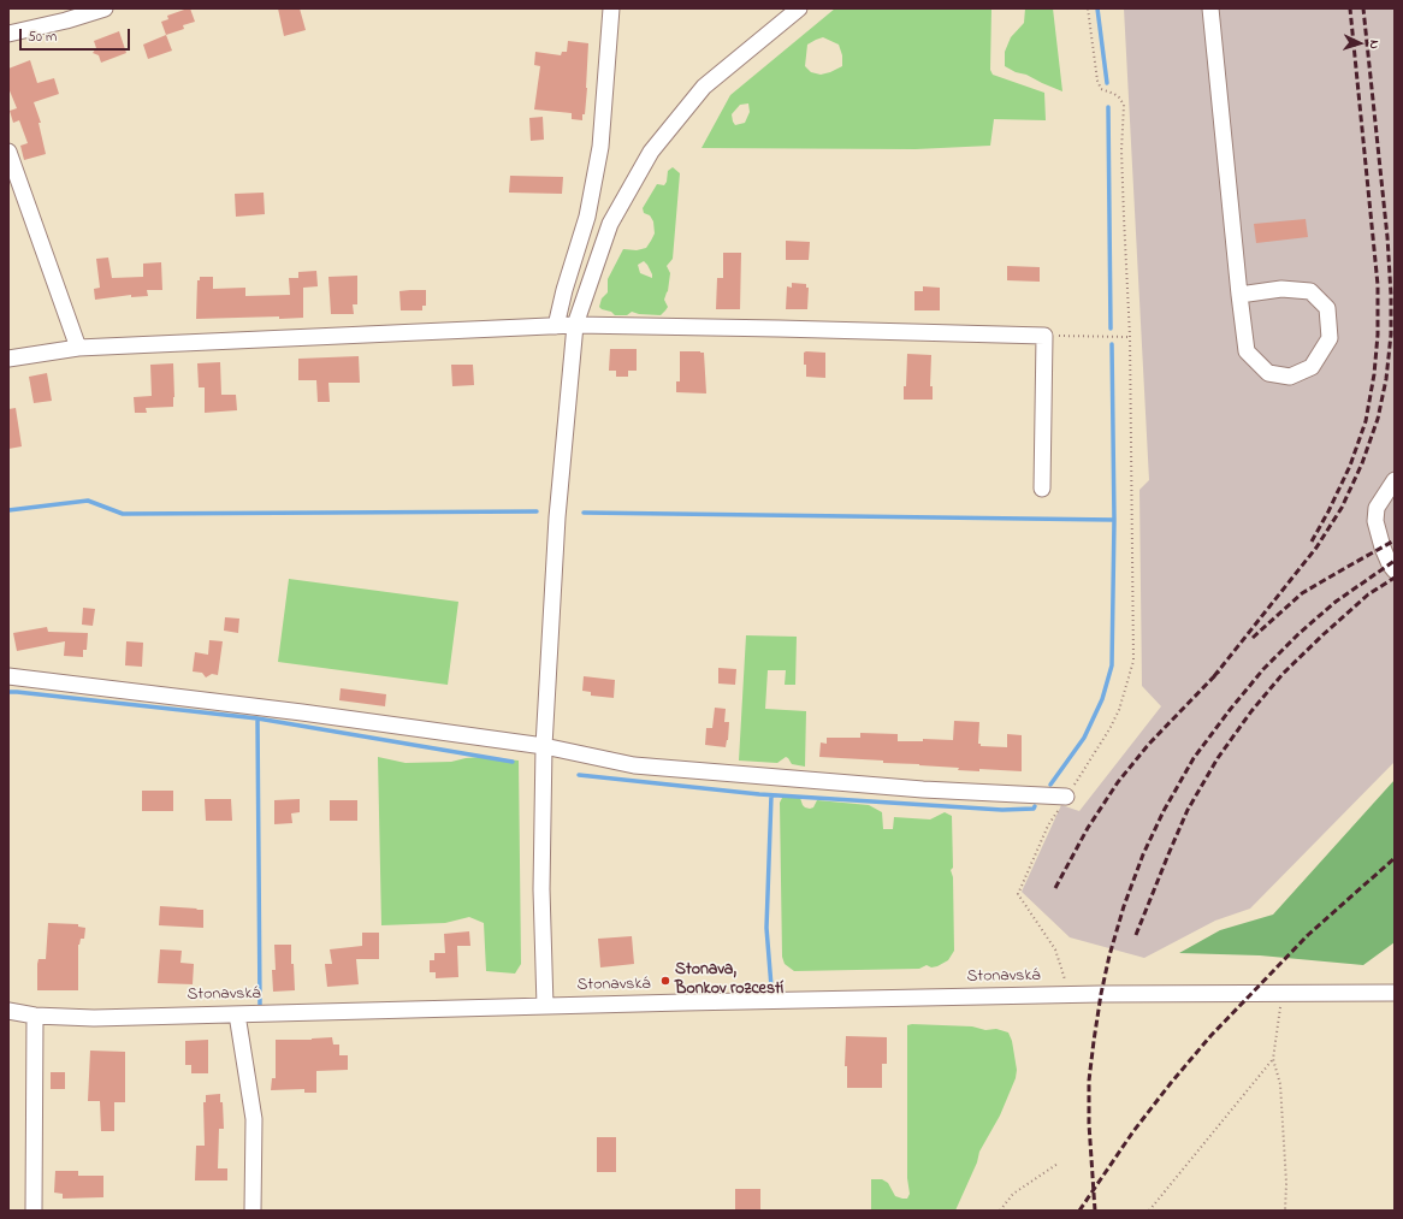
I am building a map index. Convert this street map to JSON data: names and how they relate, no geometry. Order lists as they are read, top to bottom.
{
  "streets": {
    "street": ["Stonavská"]
  },
  "places": ["Stonava, Bonkov rozcestí"],
  "scale_bar": "50 m",
  "north": "right"
}
